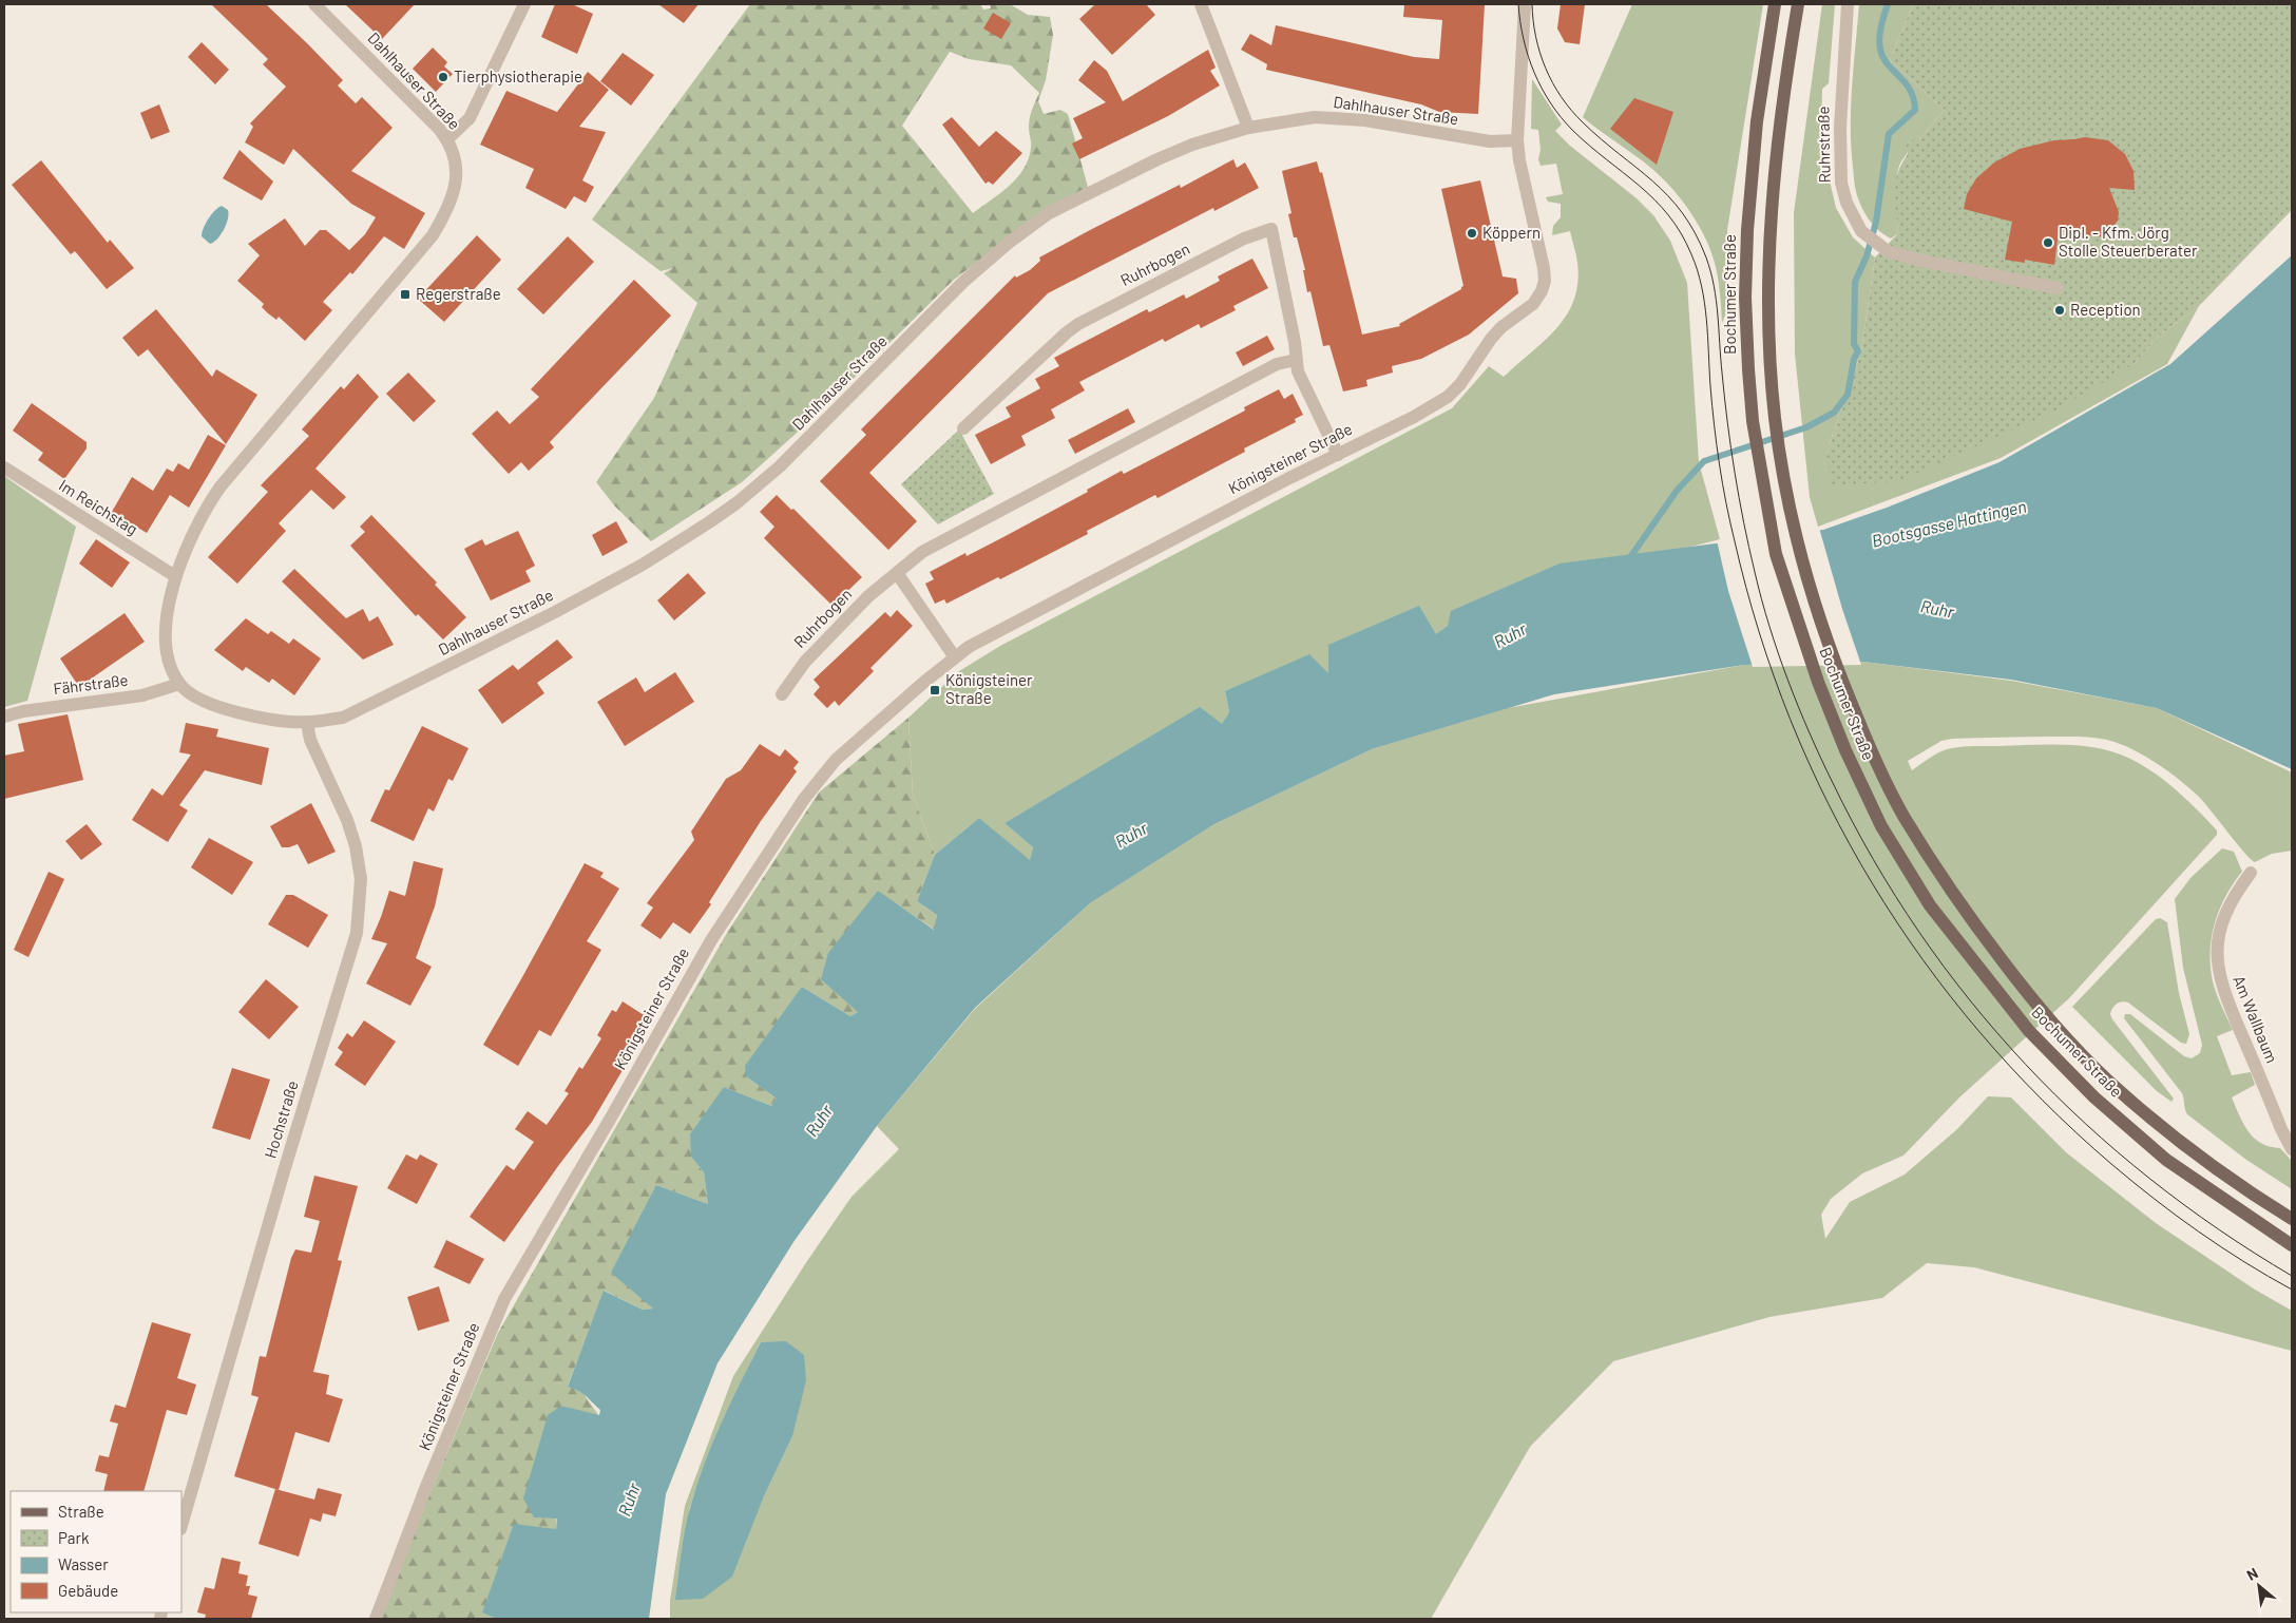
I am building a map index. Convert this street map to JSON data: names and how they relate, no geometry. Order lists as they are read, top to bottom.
{
  "streets": {
    "main road": ["Bochumer Straße"],
    "street": [
      "Dahlhauser Straße",
      "Ruhrstraße",
      "Ruhrbogen",
      "Königsteiner Straße",
      "Im Reichstag",
      "Fährstraße",
      "Am Wallbaum",
      "Hochstraße"
    ]
  },
  "crossings": [
    ["Dahlhauser Straße", "Königsteiner Straße"],
    ["Dahlhauser Straße", "Im Reichstag"],
    ["Dahlhauser Straße", "Fährstraße"],
    ["Dahlhauser Straße", "Hochstraße"],
    ["Ruhrbogen", "Königsteiner Straße"]
  ],
  "water": ["Bootsgasse Hattingen", "Ruhr"],
  "places": {
    "other": [
      "Tierphysiotherapie",
      "Köppern",
      "Dipl. - Kfm. Jörg Stolle Steuerberater",
      "Reception"
    ],
    "transit": ["Regerstraße", "Königsteiner Straße"]
  },
  "legend": [
    "Straße",
    "Park",
    "Wasser",
    "Gebäude"
  ],
  "north": "top left"
}
